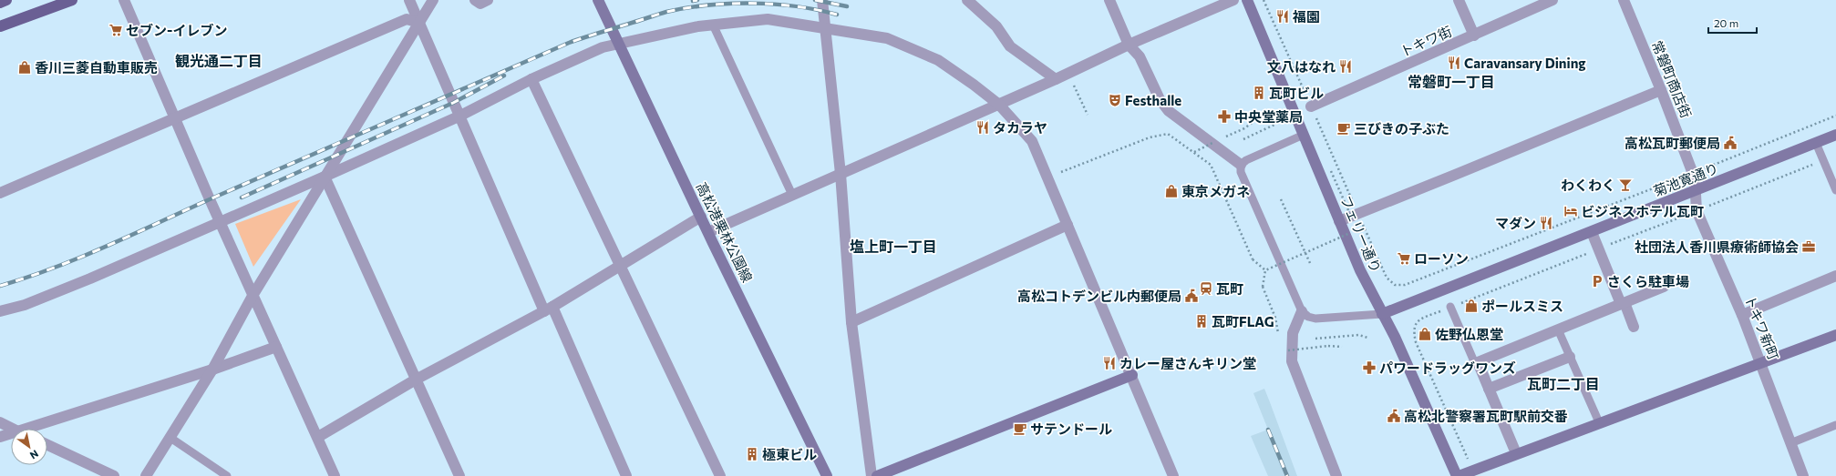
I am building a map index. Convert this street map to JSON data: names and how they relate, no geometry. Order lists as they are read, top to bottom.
{
  "streets": {
    "street": [
      "トキワ街",
      "常磐町商店街",
      "菊池寛通り",
      "高松港栗林公園線",
      "フェリー通り",
      "トキワ新町"
    ]
  },
  "crossings": [
    ["常磐町商店街", "菊池寛通り"],
    ["常磐町商店街", "トキワ新町"],
    ["菊池寛通り", "フェリー通り"],
    ["菊池寛通り", "トキワ新町"]
  ],
  "districts": [
    "観光通二丁目",
    "常磐町一丁目",
    "塩上町一丁目",
    "瓦町二丁目"
  ],
  "places": {
    "restaurant": [
      "福園",
      "Caravansary Dining",
      "文八はなれ",
      "タカラヤ",
      "マダン",
      "カレー屋さんキリン堂"
    ],
    "supermarket": ["セブン-イレブン", "ローソン"],
    "shop": [
      "香川三菱自動車販売",
      "東京メガネ",
      "ポールスミス",
      "佐野仏恩堂"
    ],
    "building": ["瓦町ビル", "瓦町FLAG", "極東ビル"],
    "theatre": ["Festhalle"],
    "pharmacy": ["中央堂薬局", "パワードラッグワンズ"],
    "cafe": ["三びきの子ぶた", "サテンドール"],
    "public building": ["高松瓦町郵便局", "高松コトデンビル内郵便局", "高松北警察署瓦町駅前交番"],
    "bar": ["わくわく"],
    "hotel": ["ビジネスホテル瓦町"],
    "office": ["社団法人香川県療術師協会"],
    "parking": ["さくら駐車場"],
    "station": ["瓦町"]
  },
  "scale_bar": "20 m",
  "north": "bottom right"
}
